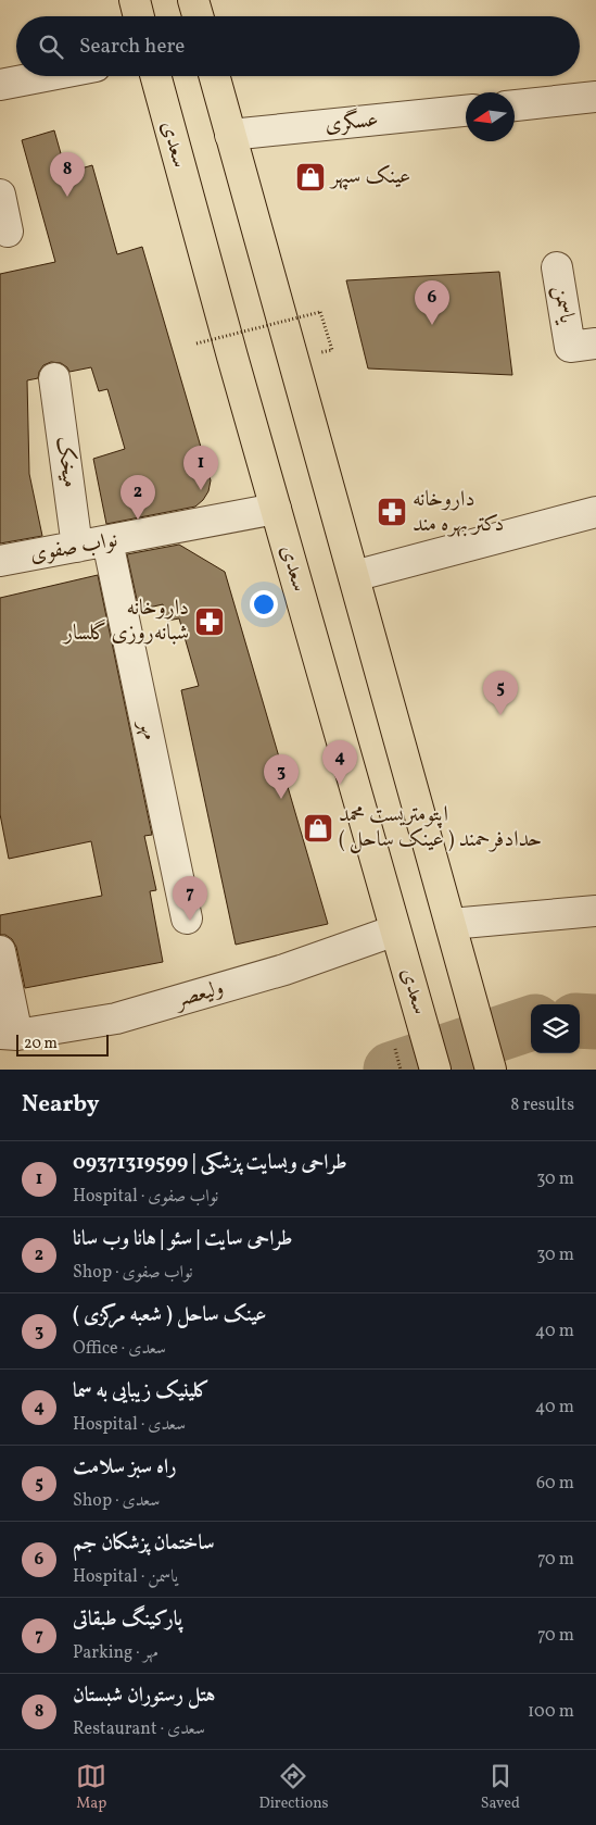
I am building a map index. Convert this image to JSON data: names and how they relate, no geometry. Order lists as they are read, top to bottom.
{
  "streets": {
    "main road": ["سعدی"],
    "street": [
      "عسگری",
      "یاسمن",
      "میخک",
      "نواب صفوی",
      "مهر",
      "ولیعصر"
    ]
  },
  "crossings": [
    ["سعدی", "نواب صفوی"],
    ["سعدی", "ولیعصر"],
    ["میخک", "نواب صفوی"],
    ["نواب صفوی", "مهر"]
  ],
  "places": {
    "shop": ["عینک سپهر", "اپتومتریست محمد حدادفرحمند ( عینک ساحل )"],
    "pharmacy": ["داروخانه دکتر بهره مند", "داروخانه شبانه‌روزی گلسار"]
  },
  "scale_bar": "20 m",
  "north": "left",
  "page": {
    "search": "Search here",
    "pins": [
      "8",
      "6",
      "1",
      "2",
      "5",
      "4",
      "3",
      "7"
    ],
    "scale": "20 m",
    "heading": ["Nearby", "8 results"],
    "list": [
      {
        "mark": "1",
        "name": "09371319599 | طراحی وبسایت پزشکی",
        "note": "Hospital · نواب صفوی",
        "value": "30 m"
      },
      {
        "mark": "2",
        "name": "طراحی سایت | سئو | هانا وب سانا",
        "note": "Shop · نواب صفوی",
        "value": "30 m"
      },
      {
        "mark": "3",
        "name": "عینک ساحل ( شعبه مرکزی )",
        "note": "Office · سعدی",
        "value": "40 m"
      },
      {
        "mark": "4",
        "name": "کلینیک زیبایی به سما",
        "note": "Hospital · سعدی",
        "value": "40 m"
      },
      {
        "mark": "5",
        "name": "راه سبز سلامت",
        "note": "Shop · سعدی",
        "value": "60 m"
      },
      {
        "mark": "6",
        "name": "ساختمان پزشکان جم",
        "note": "Hospital · یاسمن",
        "value": "70 m"
      },
      {
        "mark": "7",
        "name": "پارکینگ طبقاتی",
        "note": "Parking · مهر",
        "value": "70 m"
      },
      {
        "mark": "8",
        "name": "هتل رستوران شبستان",
        "note": "Restaurant · سعدی",
        "value": "100 m"
      }
    ],
    "nav": ["Map", "Directions", "Saved"]
  }
}
